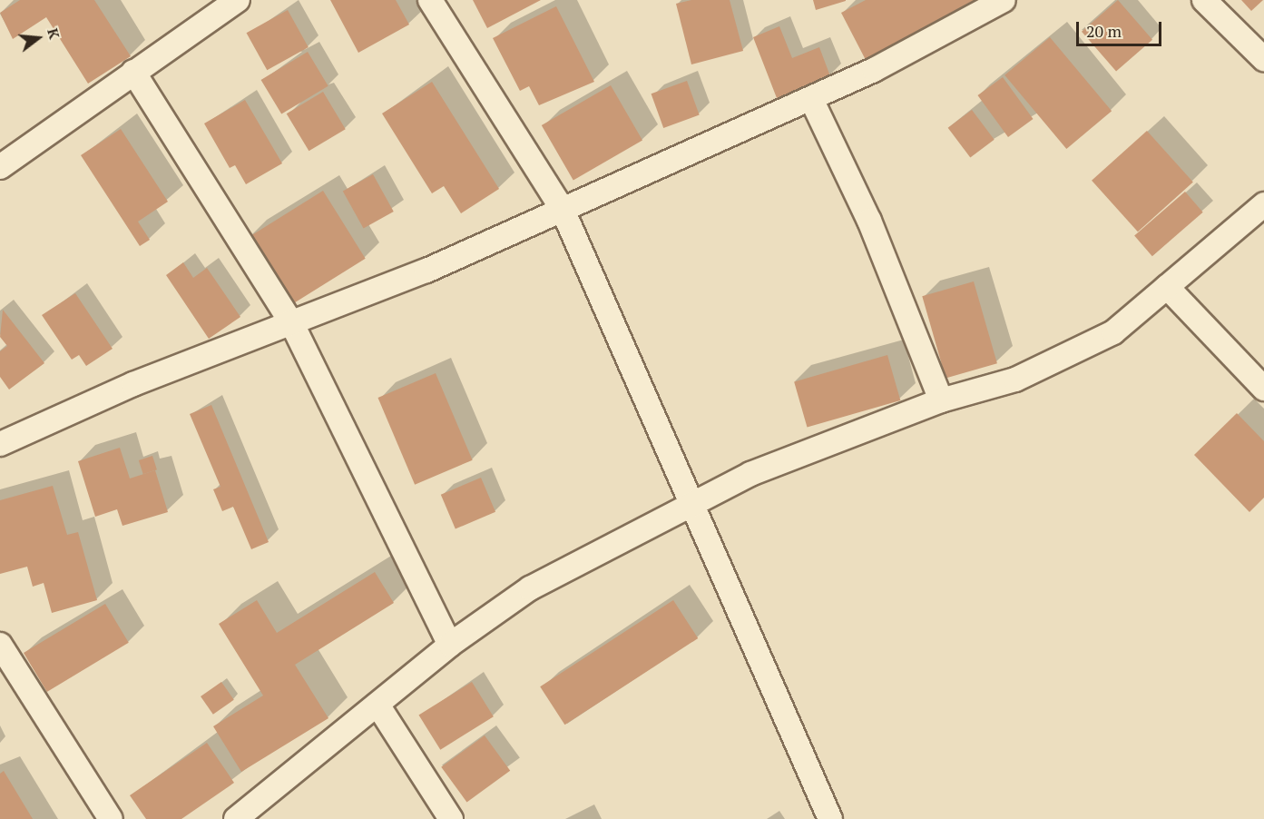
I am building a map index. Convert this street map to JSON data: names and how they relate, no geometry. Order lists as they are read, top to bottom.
{
  "scale_bar": "20 m",
  "north": "right"
}
